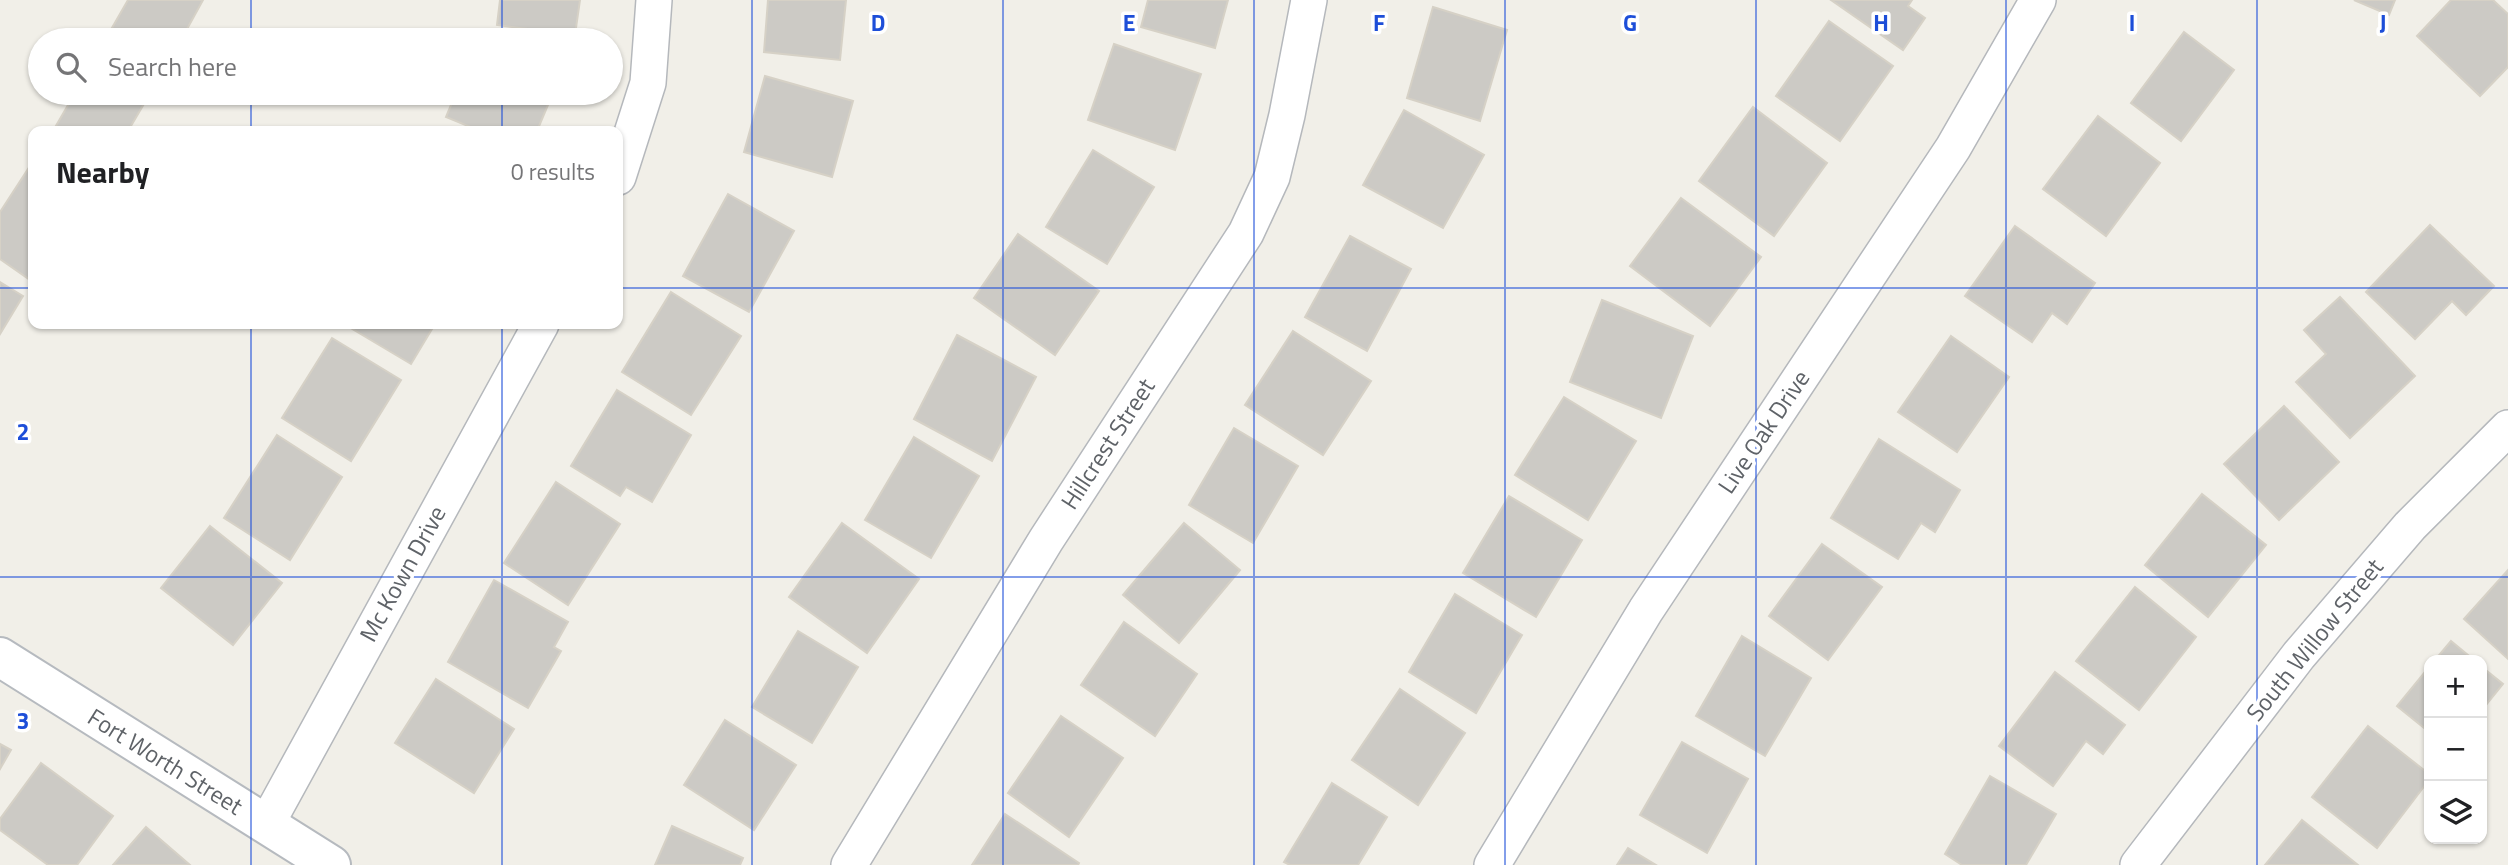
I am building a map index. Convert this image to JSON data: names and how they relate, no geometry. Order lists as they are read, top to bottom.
{
  "streets": {
    "street": [
      "Live Oak Drive",
      "Hillcrest Street",
      "Mc Kown Drive",
      "South Willow Street",
      "Fort Worth Street"
    ]
  },
  "crossings": [
    ["Mc Kown Drive", "Fort Worth Street"]
  ],
  "page": {
    "search": "Search here",
    "heading": ["Nearby", "0 results"],
    "map_buttons": ["+", "−"]
  },
  "grid": {
    "columns": [
      "D",
      "E",
      "F",
      "G",
      "H",
      "I",
      "J"
    ],
    "rows": ["2", "3"]
  }
}
